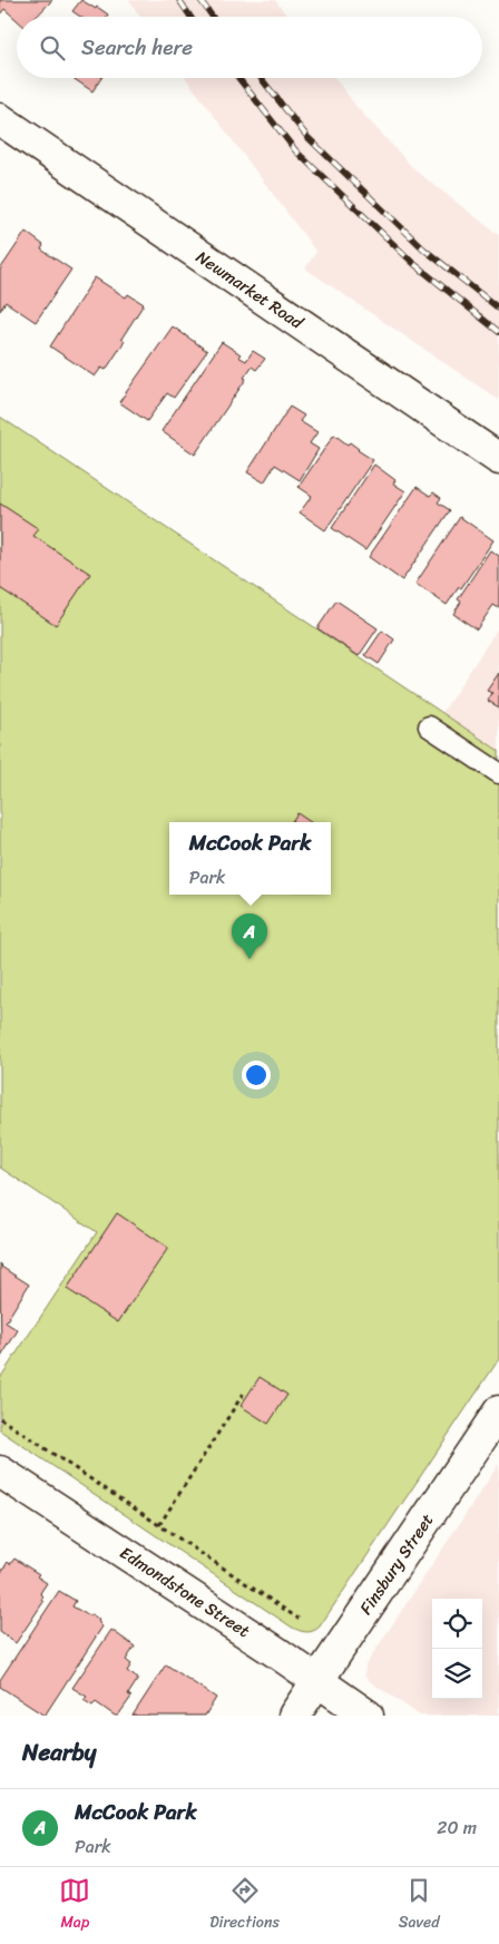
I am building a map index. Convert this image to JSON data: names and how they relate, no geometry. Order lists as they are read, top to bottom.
{
  "streets": {
    "street": ["Newmarket Road", "Finsbury Street", "Edmondstone Street"]
  },
  "crossings": [
    ["Finsbury Street", "Edmondstone Street"]
  ],
  "page": {
    "search": "Search here",
    "popup": ["McCook Park", "Park"],
    "pins": "A",
    "heading": "Nearby",
    "list": [
      {
        "mark": "A",
        "name": "McCook Park",
        "note": "Park",
        "value": "20 m"
      }
    ],
    "nav": ["Map", "Directions", "Saved"]
  }
}
